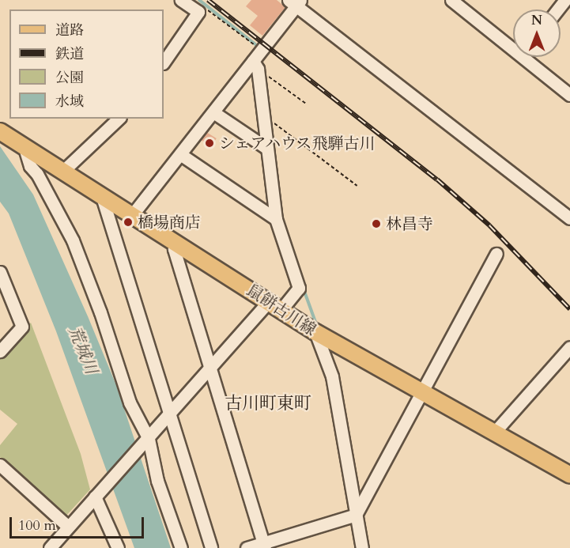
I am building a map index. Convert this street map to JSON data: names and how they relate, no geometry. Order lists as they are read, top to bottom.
{
  "streets": {
    "main road": ["鼠餅古川線"]
  },
  "districts": ["古川町東町"],
  "water": ["荒城川"],
  "places": ["シェアハウス飛騨古川", "橋場商店", "林昌寺"],
  "legend": [
    "道路",
    "鉄道",
    "公園",
    "水域"
  ],
  "scale_bar": "100 m",
  "north": "top"
}
